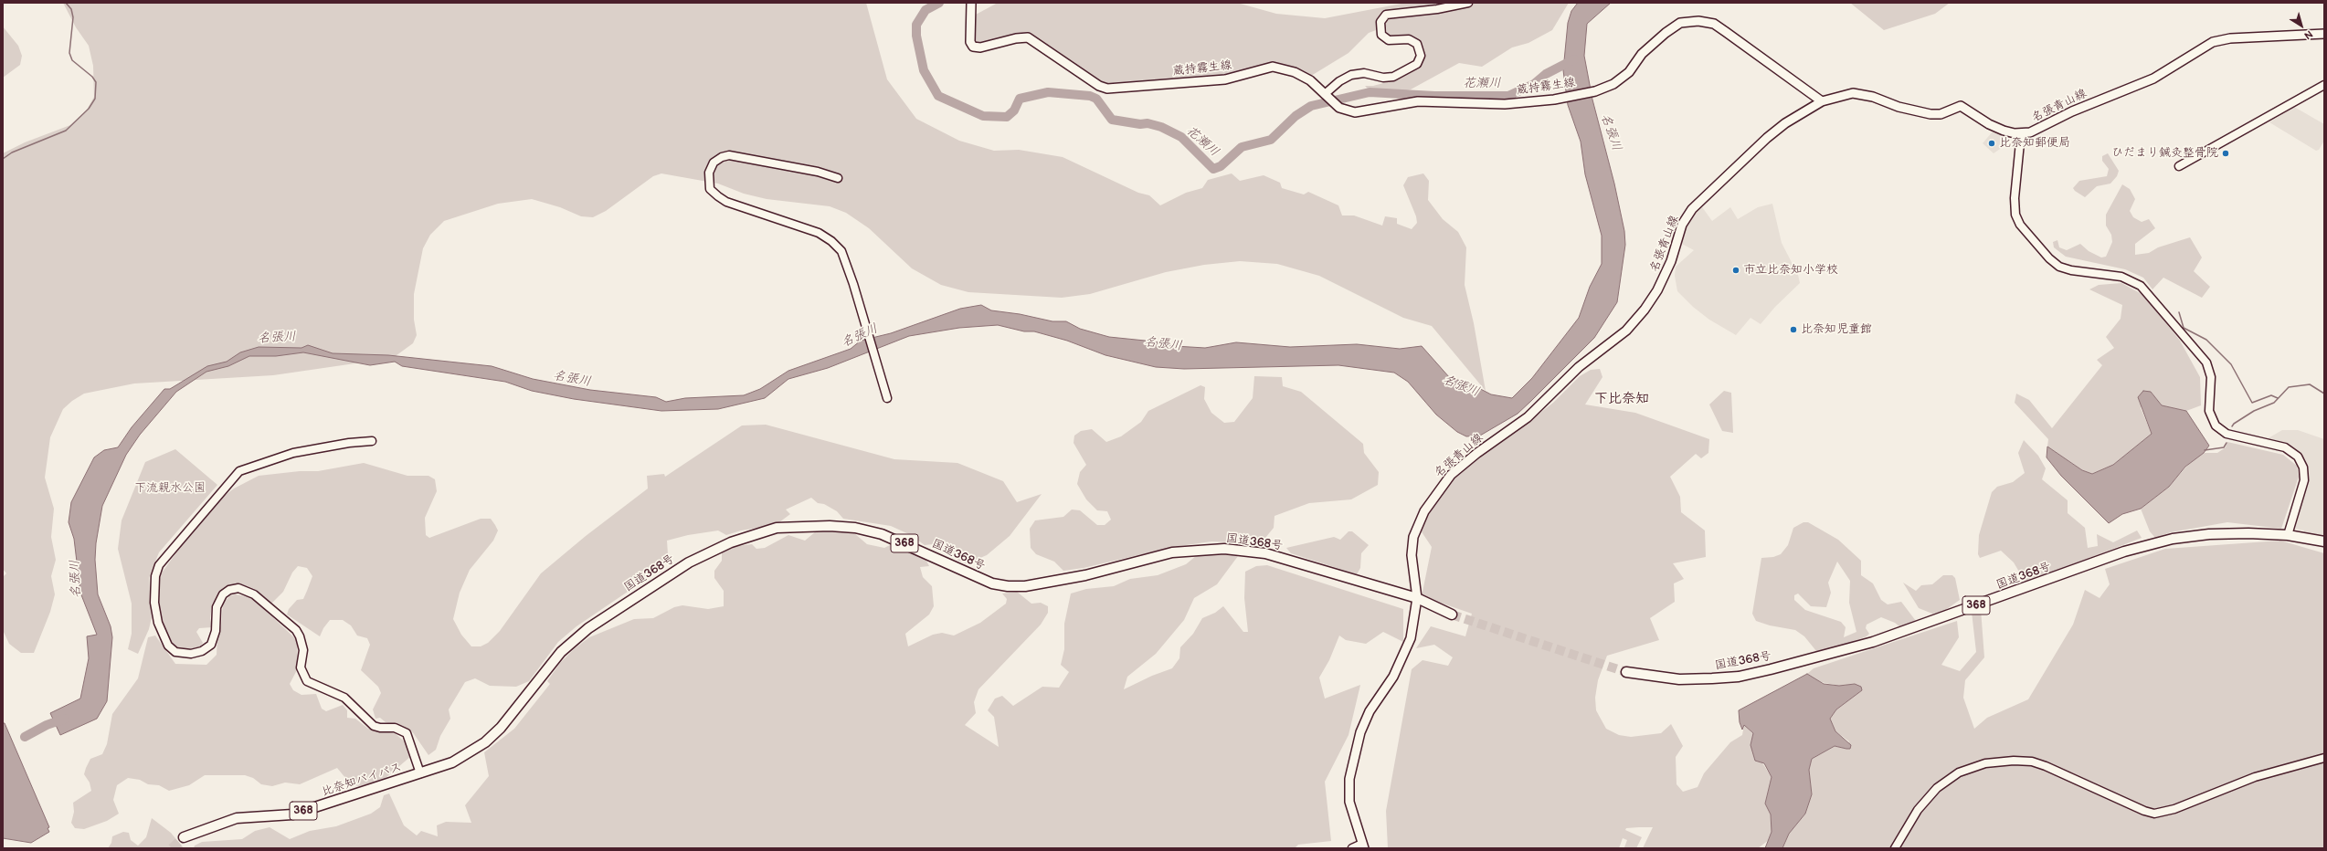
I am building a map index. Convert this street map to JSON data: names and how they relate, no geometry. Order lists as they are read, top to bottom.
{
  "streets": {
    "highway": ["国道368号", "368", "比奈知バイパス"],
    "main road": ["蔵持霧生線", "名張青山線"]
  },
  "crossings": [
    ["蔵持霧生線", "名張青山線"],
    ["名張青山線", "国道368号"],
    ["国道368号", "比奈知バイパス"]
  ],
  "districts": ["下比奈知"],
  "water": ["花瀬川", "名張川"],
  "parks": ["下流親水公園"],
  "places": [
    "比奈知郵便局",
    "ひだまり鍼灸整骨院",
    "市立比奈知小学校",
    "比奈知児童館"
  ],
  "north": "bottom right"
}
